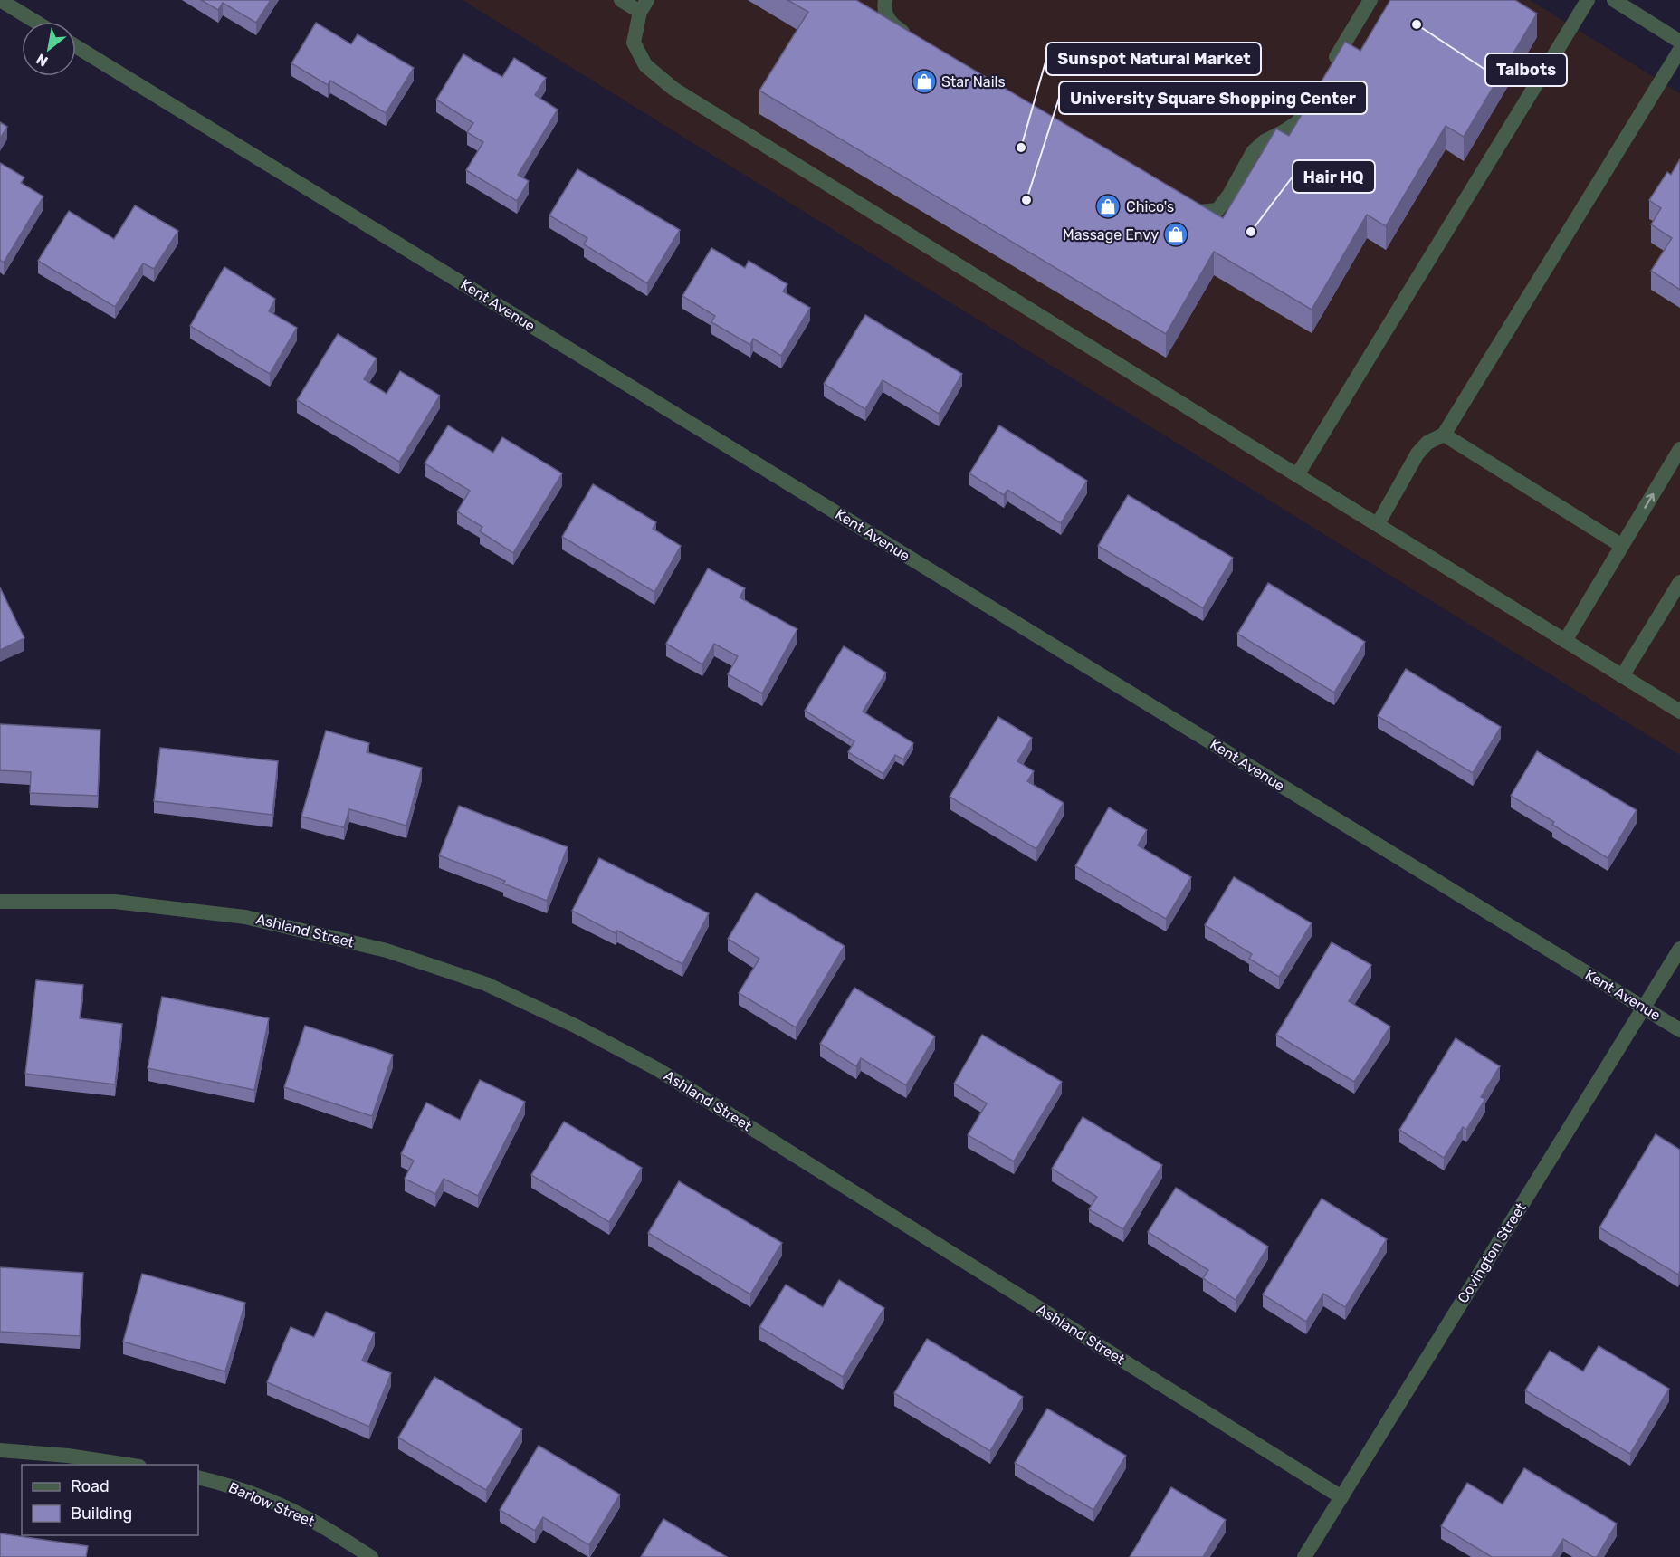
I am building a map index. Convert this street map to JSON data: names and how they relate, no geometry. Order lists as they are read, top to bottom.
{
  "streets": {
    "street": [
      "Kent Avenue",
      "Ashland Street",
      "Covington Street",
      "Barlow Street"
    ]
  },
  "crossings": [
    ["Kent Avenue", "Covington Street"],
    ["Ashland Street", "Covington Street"]
  ],
  "places": {
    "other": [
      "Talbots",
      "Sunspot Natural Market",
      "University Square Shopping Center",
      "Hair HQ"
    ],
    "shop": ["Star Nails", "Chico's", "Massage Envy"]
  },
  "legend": ["Road", "Building"],
  "north": "bottom left"
}
